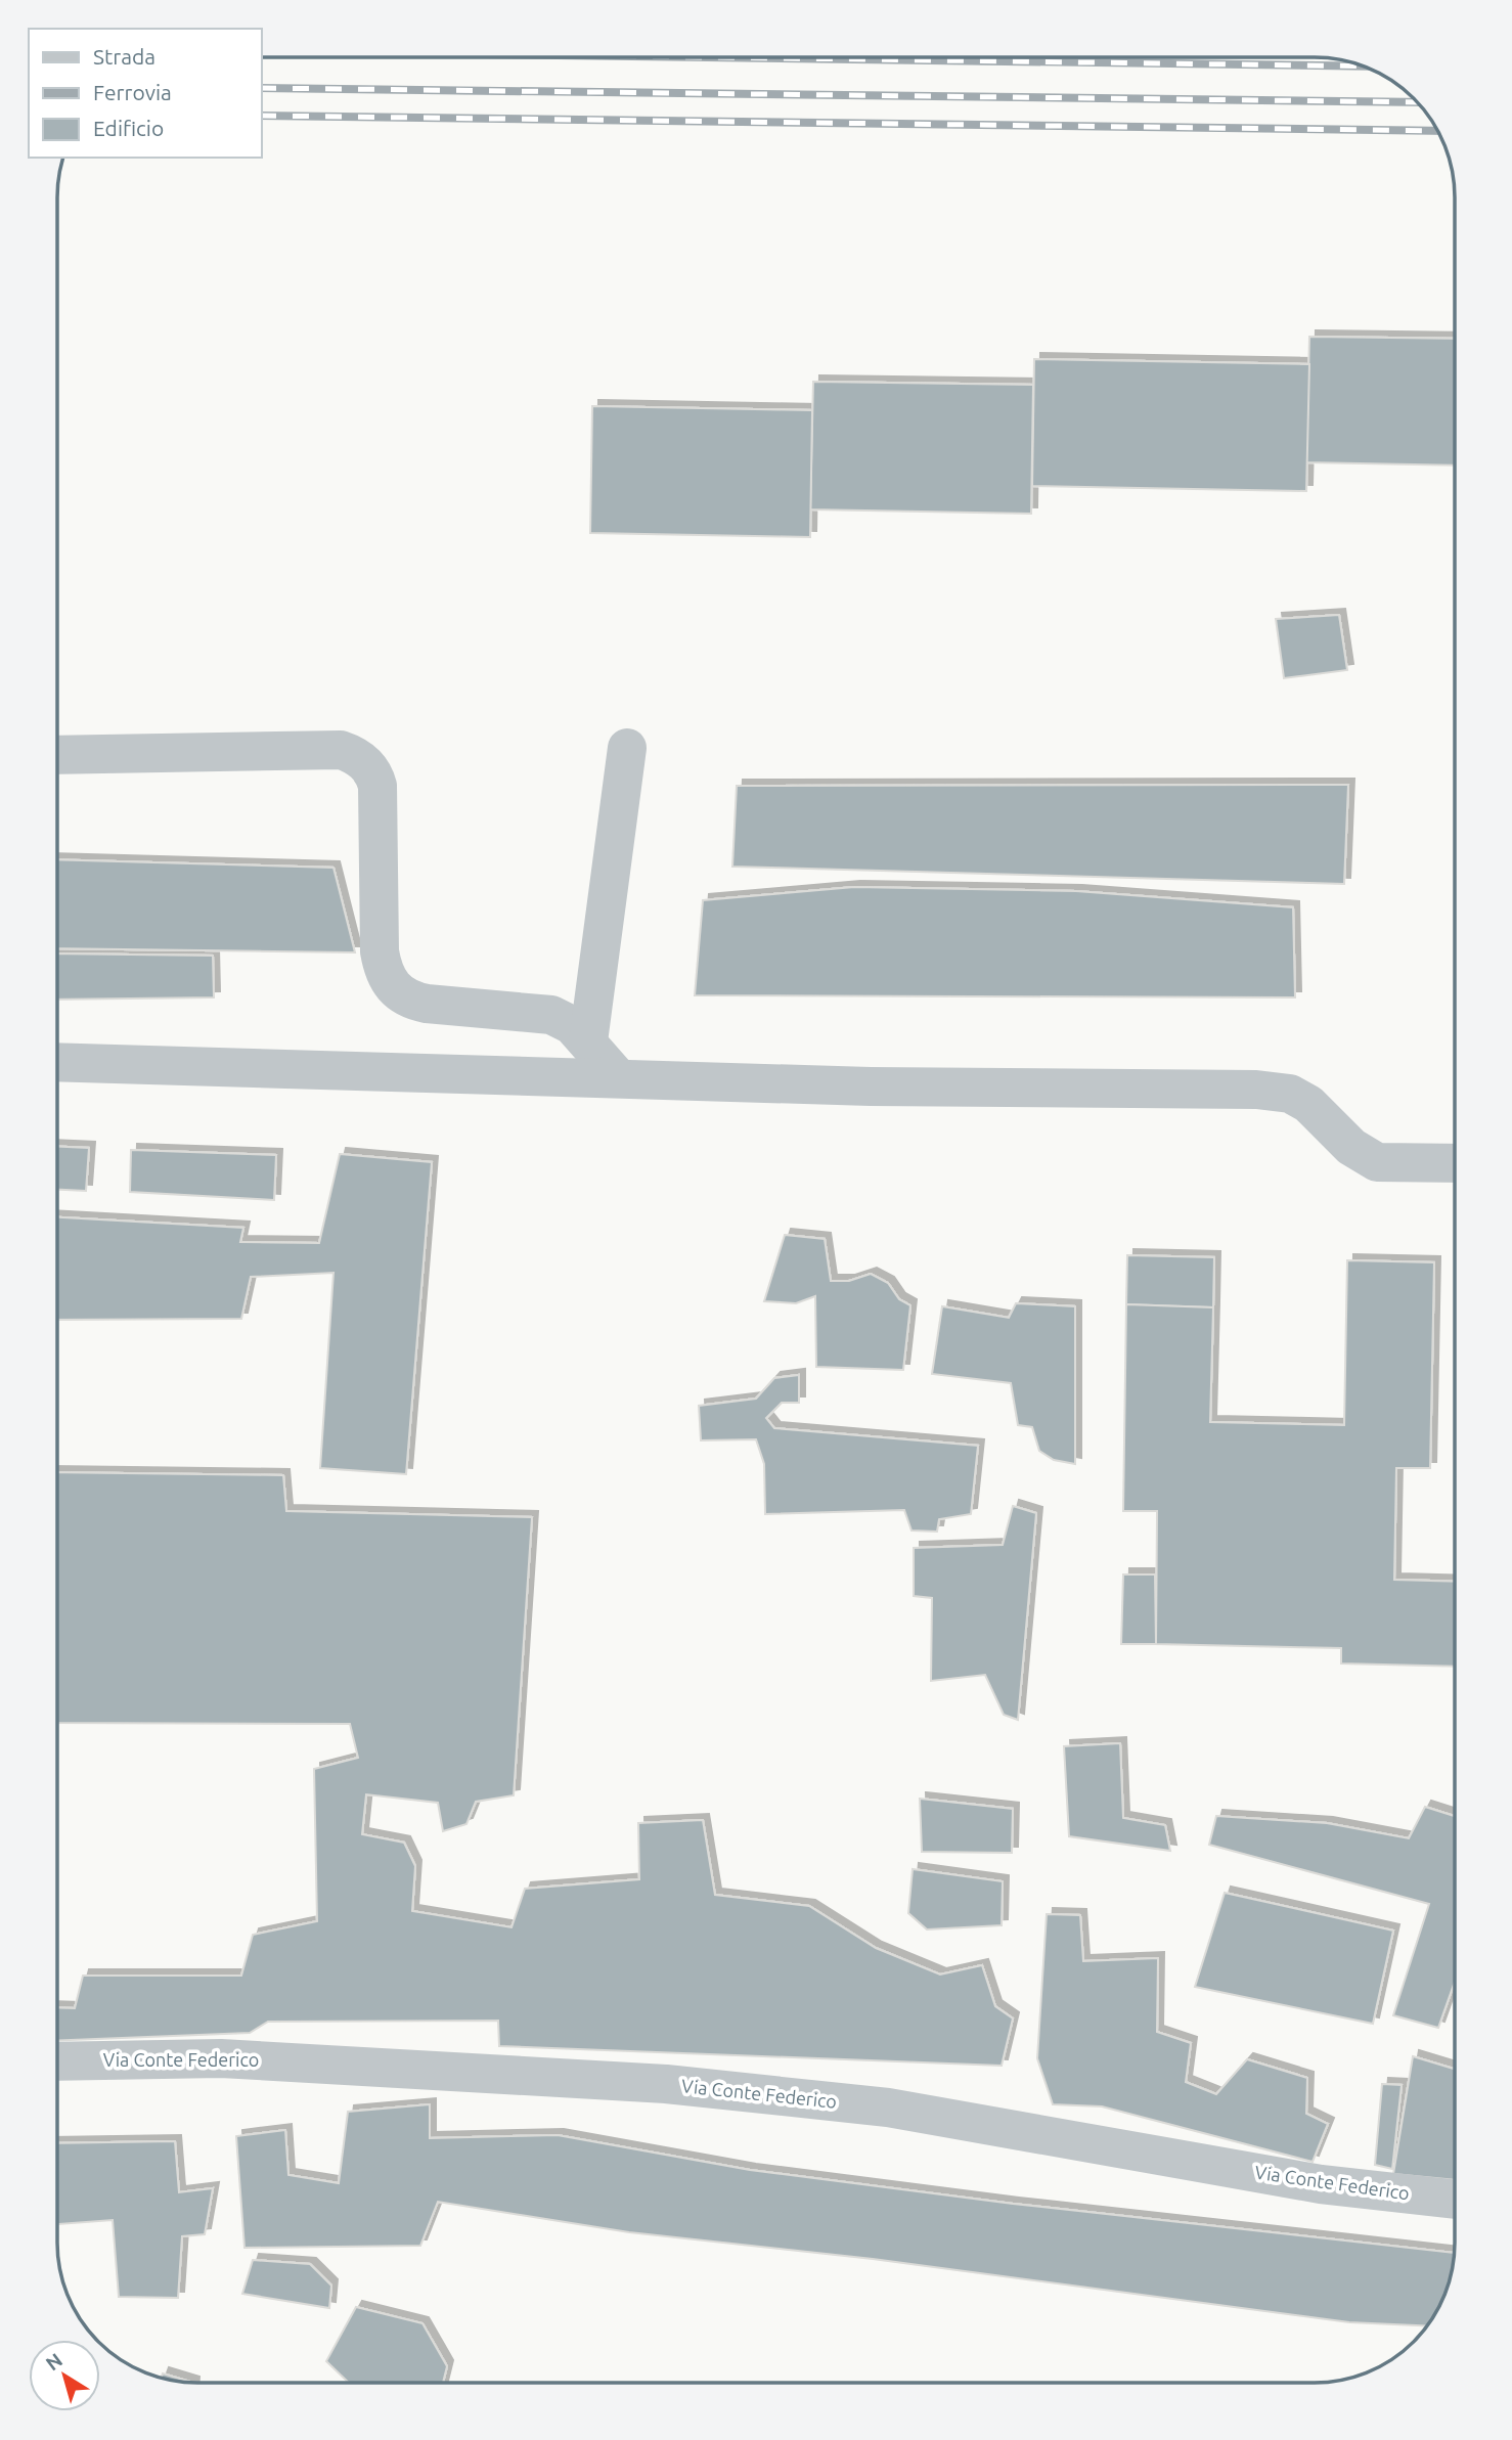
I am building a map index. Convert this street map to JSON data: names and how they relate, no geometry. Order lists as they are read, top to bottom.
{
  "streets": {
    "street": ["Via Conte Federico"]
  },
  "legend": ["Strada", "Ferrovia", "Edificio"],
  "north": "top left"
}
